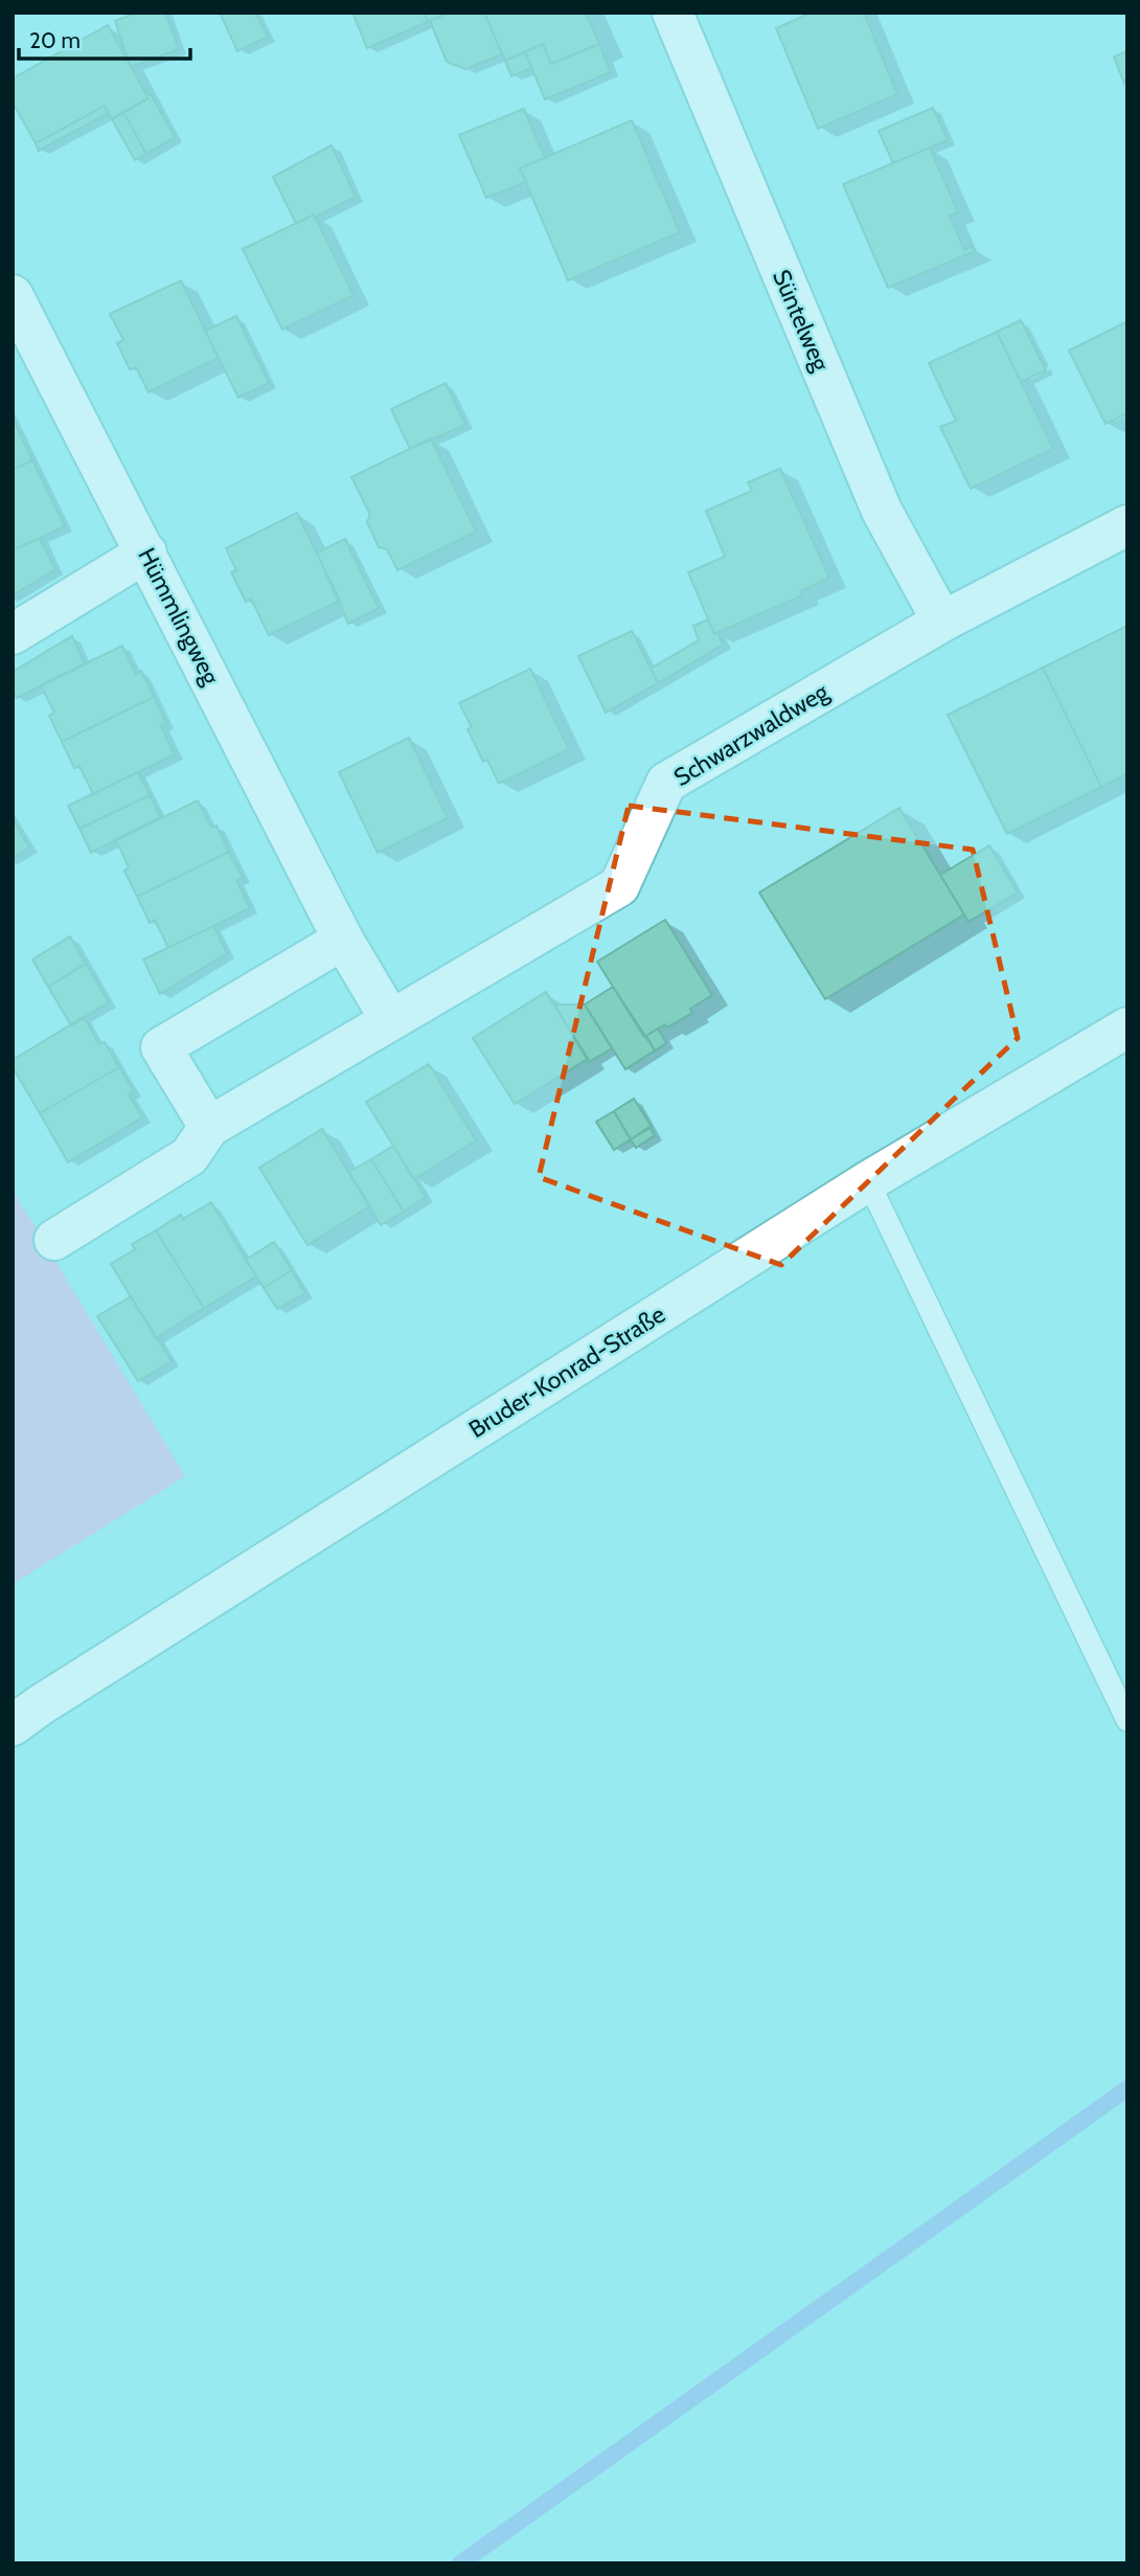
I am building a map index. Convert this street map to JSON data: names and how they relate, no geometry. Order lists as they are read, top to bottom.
{
  "streets": {
    "street": [
      "Süntelweg",
      "Hümmlingweg",
      "Schwarzwaldweg",
      "Bruder-Konrad-Straße"
    ]
  },
  "crossings": [
    ["Süntelweg", "Schwarzwaldweg"]
  ],
  "scale_bar": "20 m"
}
